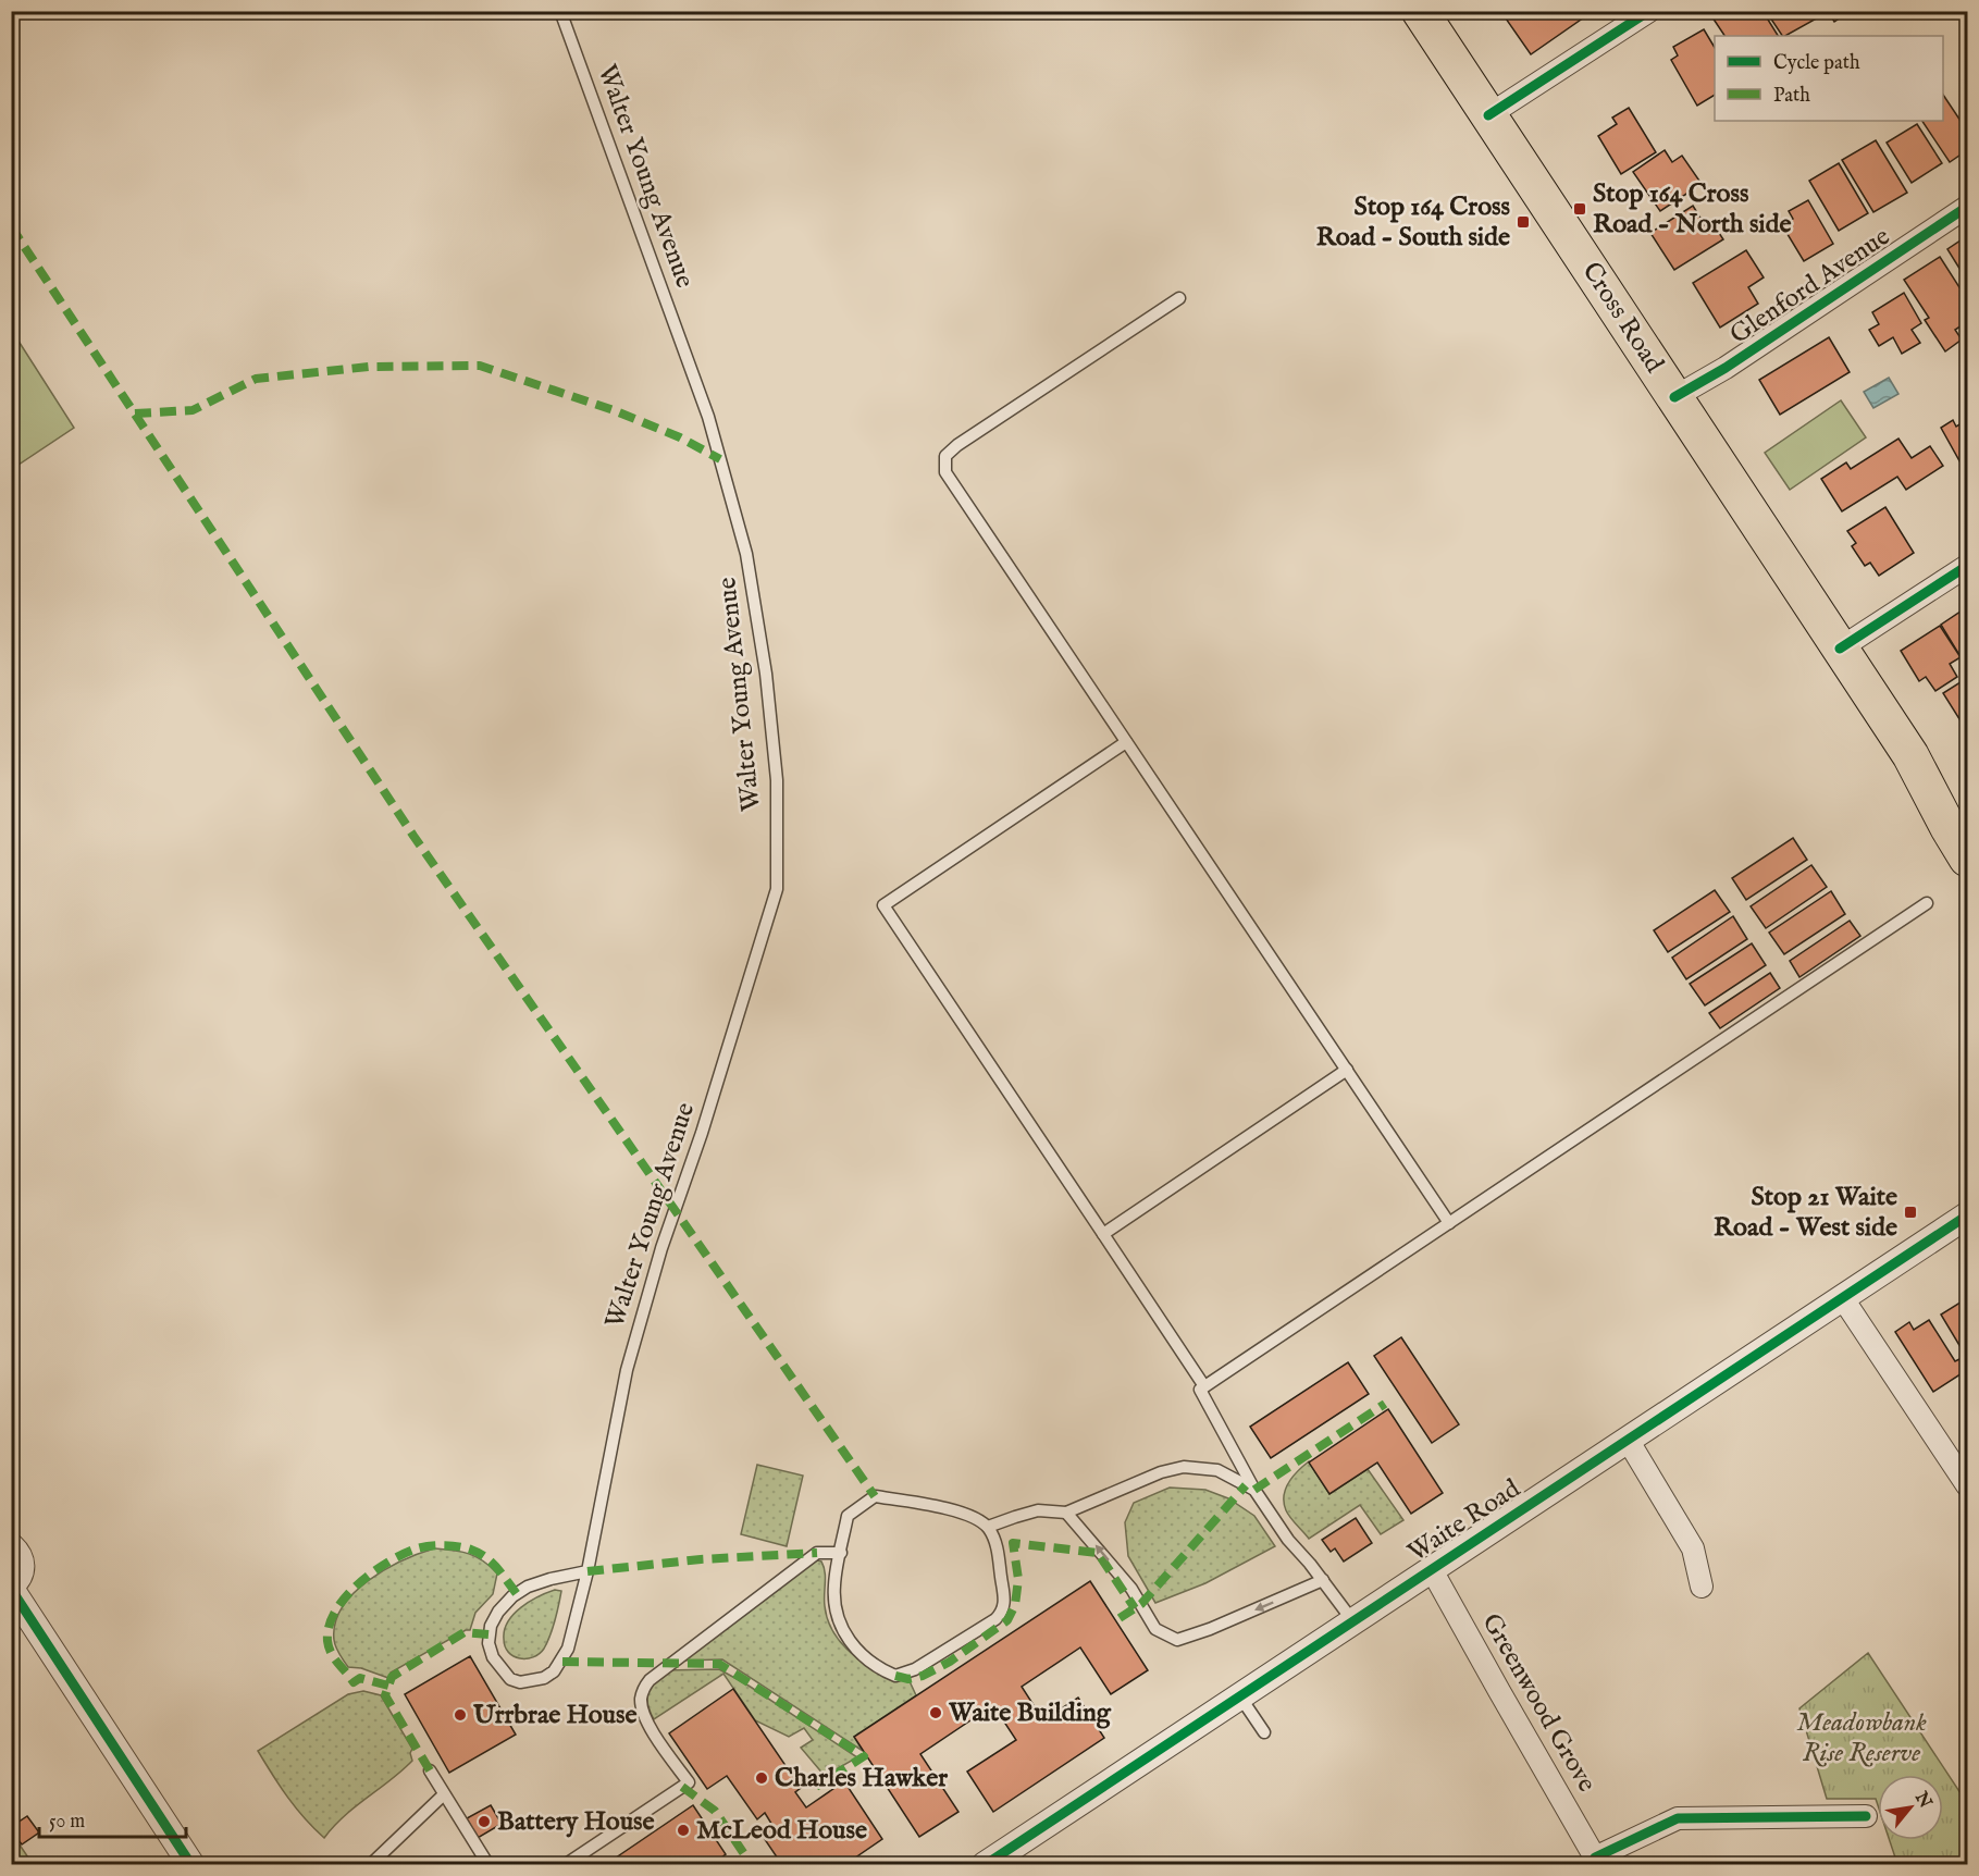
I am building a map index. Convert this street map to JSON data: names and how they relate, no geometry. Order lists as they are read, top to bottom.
{
  "streets": {
    "highway": ["Cross Road"],
    "street": ["Glenford Avenue", "Waite Road", "Greenwood Grove"],
    "lane": ["Walter Young Avenue"]
  },
  "crossings": [
    ["Glenford Avenue", "Cross Road"],
    ["Waite Road", "Greenwood Grove"]
  ],
  "parks": ["Meadowbank Rise Reserve"],
  "places": {
    "transit": ["Stop 164 Cross Road - North side", "Stop 164 Cross Road - South side", "Stop 21 Waite Road - West side"],
    "other": [
      "Waite Building",
      "Urrbrae House",
      "Charles Hawker",
      "Battery House",
      "McLeod House"
    ]
  },
  "legend": ["Cycle path", "Path"],
  "scale_bar": "50 m",
  "north": "top right"
}
